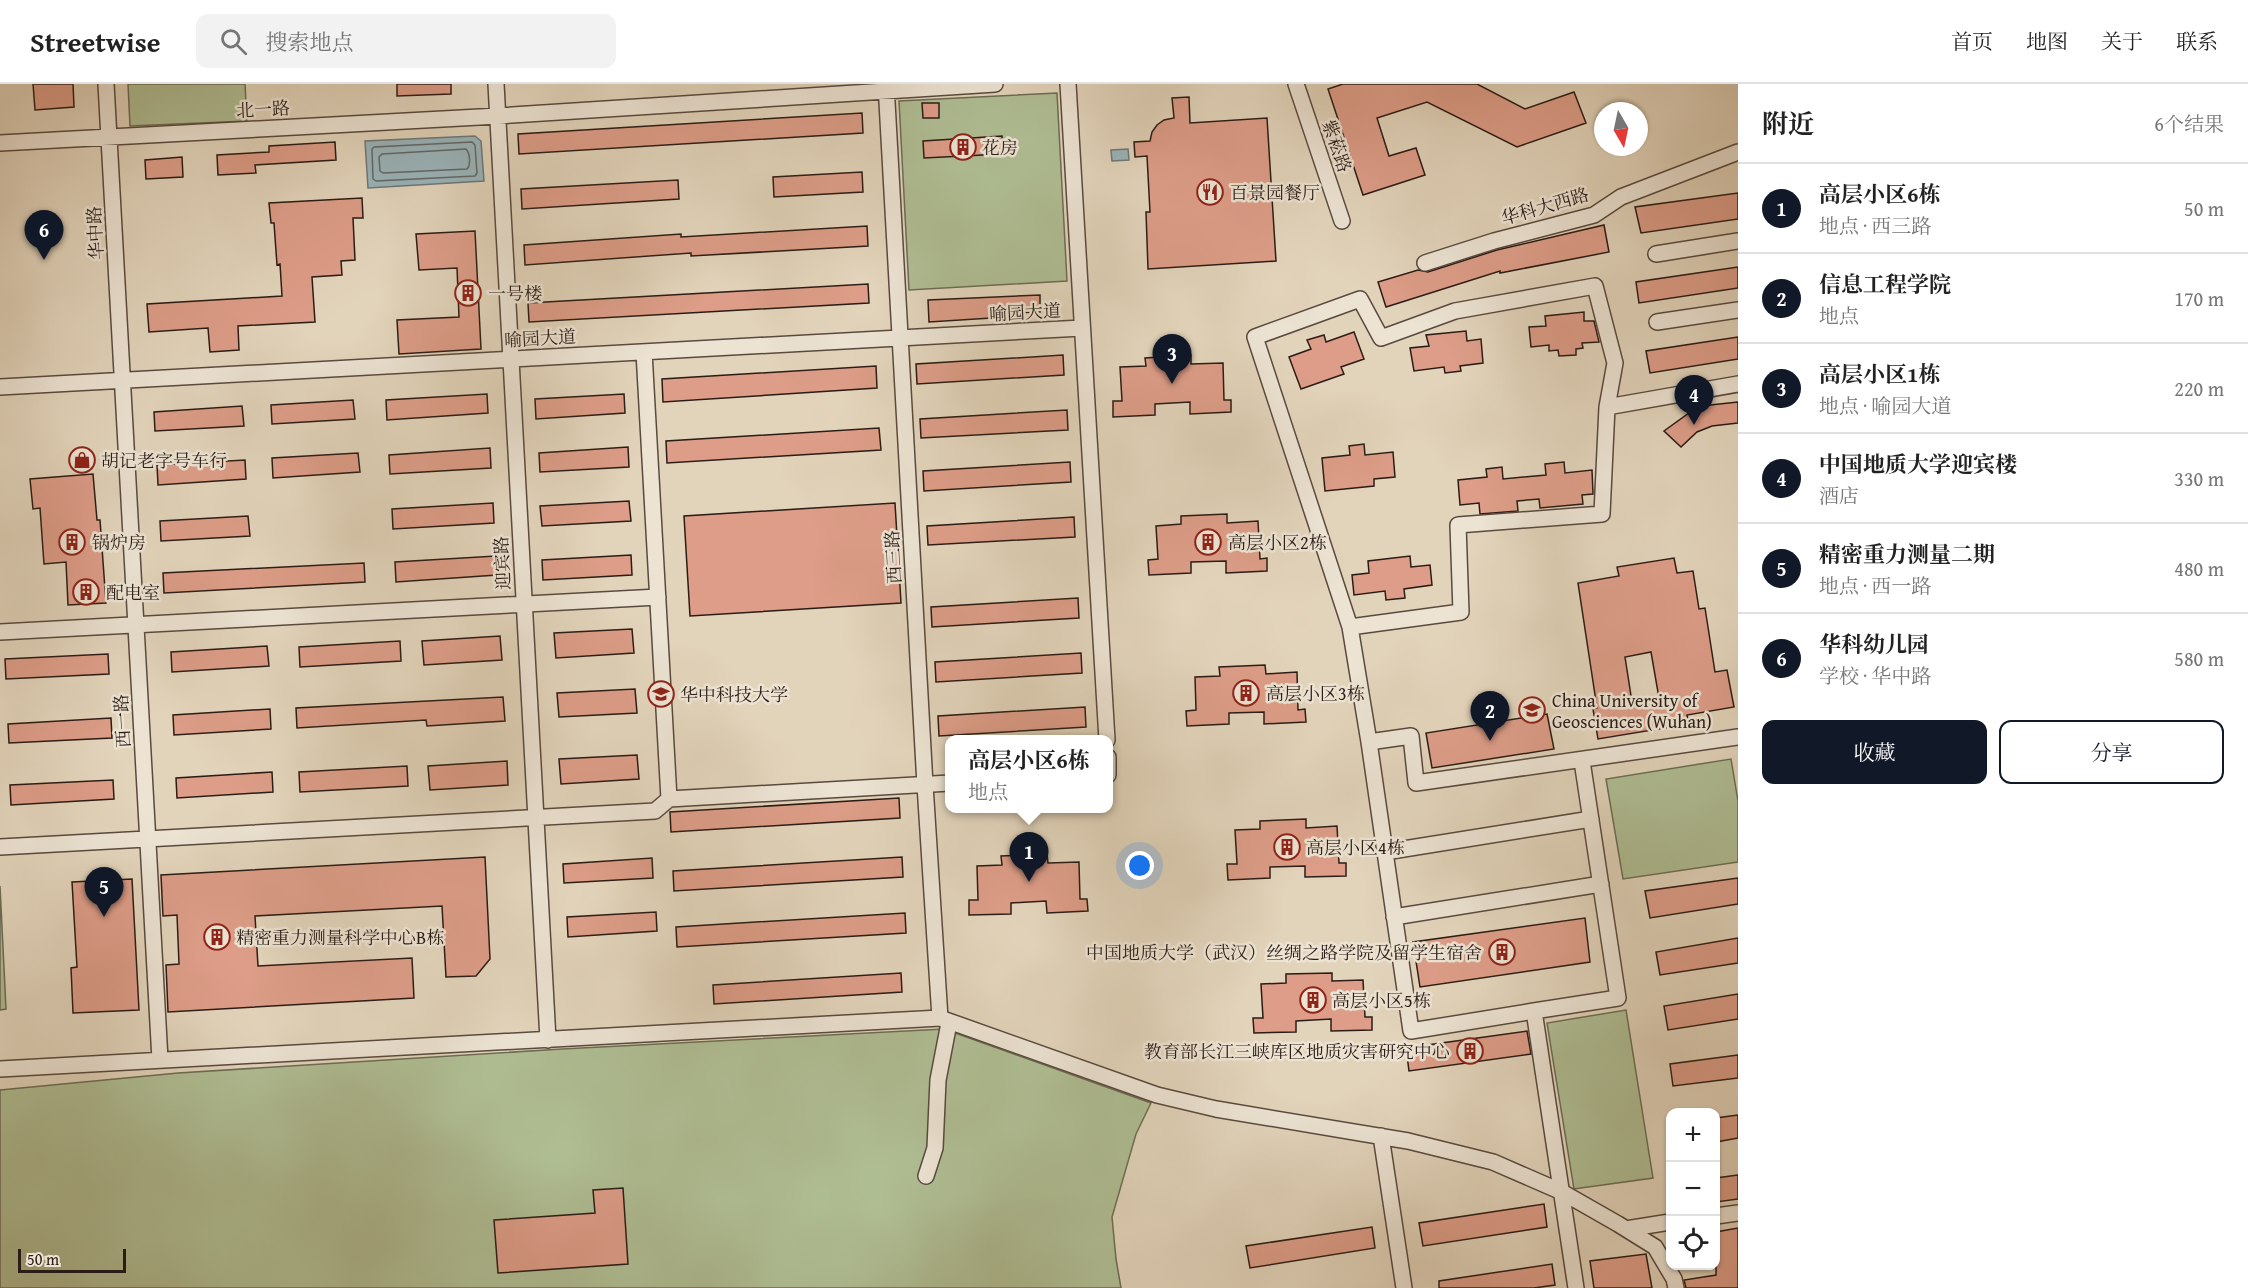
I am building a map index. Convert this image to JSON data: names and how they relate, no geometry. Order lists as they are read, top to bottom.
{
  "streets": {
    "street": [
      "北一路",
      "紫菘路",
      "华科大西路",
      "华中路",
      "喻园大道",
      "西三路",
      "迎宾路",
      "西一路"
    ]
  },
  "crossings": [
    ["北一路", "华中路"],
    ["北一路", "西三路"],
    ["北一路", "迎宾路"],
    ["华中路", "喻园大道"],
    ["华中路", "西一路"],
    ["喻园大道", "西三路"],
    ["喻园大道", "迎宾路"],
    ["喻园大道", "西一路"]
  ],
  "places": {
    "building": [
      "花房",
      "一号楼",
      "锅炉房",
      "高层小区2栋",
      "配电室",
      "高层小区3栋",
      "高层小区4栋",
      "精密重力测量科学中心B栋",
      "中国地质大学（武汉）丝绸之路学院及留学生宿舍",
      "高层小区5栋",
      "教育部长江三峡库区地质灾害研究中心"
    ],
    "restaurant": ["百景园餐厅"],
    "shop": ["胡记老字号车行"],
    "school or university": ["华中科技大学", "China University of Geosciences (Wuhan)"]
  },
  "scale_bar": "50 m",
  "north": "bottom",
  "page": {
    "header": "Streetwise",
    "search": "搜索地点",
    "nav": [
      "首页",
      "地图",
      "关于",
      "联系"
    ],
    "heading": ["附近", "6个结果"],
    "list": [
      {
        "mark": "1",
        "name": "高层小区6栋",
        "note": "地点 · 西三路",
        "value": "50 m"
      },
      {
        "mark": "2",
        "name": "信息工程学院",
        "note": "地点",
        "value": "170 m"
      },
      {
        "mark": "3",
        "name": "高层小区1栋",
        "note": "地点 · 喻园大道",
        "value": "220 m"
      },
      {
        "mark": "4",
        "name": "中国地质大学迎宾楼",
        "note": "酒店",
        "value": "330 m"
      },
      {
        "mark": "5",
        "name": "精密重力测量二期",
        "note": "地点 · 西一路",
        "value": "480 m"
      },
      {
        "mark": "6",
        "name": "华科幼儿园",
        "note": "学校 · 华中路",
        "value": "580 m"
      }
    ],
    "pins": [
      "6",
      "3",
      "4",
      "2",
      "1",
      "5"
    ],
    "buttons": ["收藏", "分享"],
    "popup": ["高层小区6栋", "地点"],
    "map_buttons": ["+", "−"],
    "scale": "50 m"
  }
}
